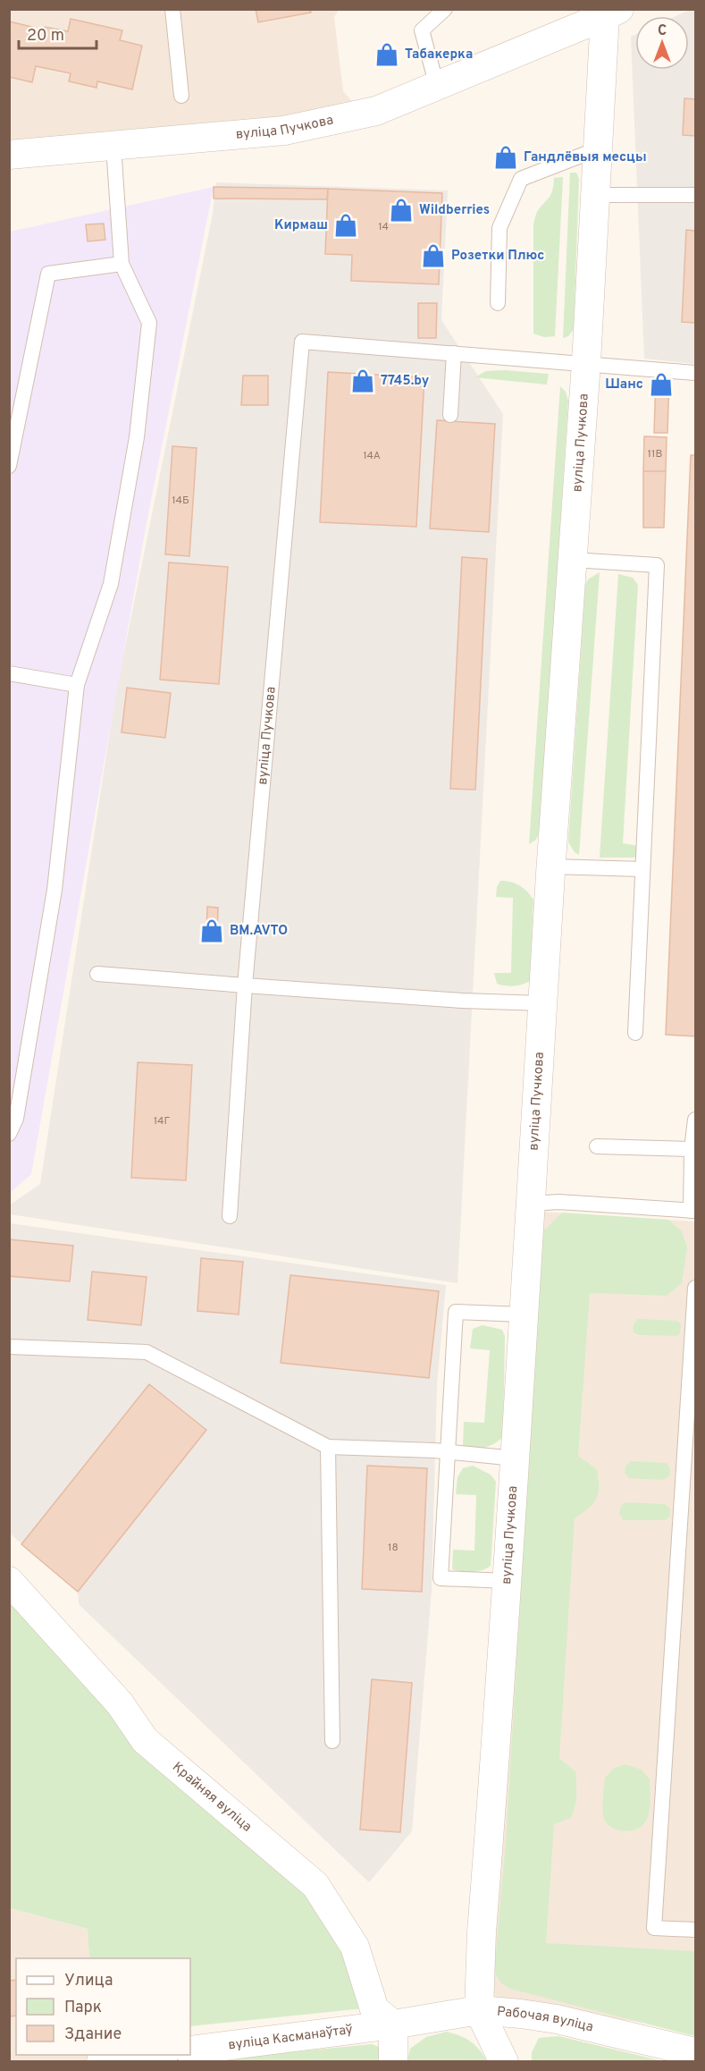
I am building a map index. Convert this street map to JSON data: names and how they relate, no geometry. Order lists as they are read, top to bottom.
{
  "streets": {
    "street": [
      "вуліца Пучкова",
      "Крайняя вуліца",
      "Рабочая вуліца",
      "вуліца Касманаўтаў"
    ]
  },
  "crossings": [
    ["вуліца Пучкова", "Рабочая вуліца"],
    ["Крайняя вуліца", "Рабочая вуліца"],
    ["Крайняя вуліца", "вуліца Касманаўтаў"],
    ["Рабочая вуліца", "вуліца Касманаўтаў"]
  ],
  "places": {
    "shop": [
      "Табакерка",
      "Гандлёвыя месцы",
      "Wildberries",
      "Кирмаш",
      "Розетки Плюс",
      "7745.by",
      "Шанс",
      "BM.AVTO"
    ]
  },
  "house_numbers": [
    "14",
    "11В",
    "14А",
    "14Б",
    "14Г",
    "18"
  ],
  "legend": ["Улица", "Парк", "Здание"],
  "scale_bar": "20 m",
  "north": "top"
}
